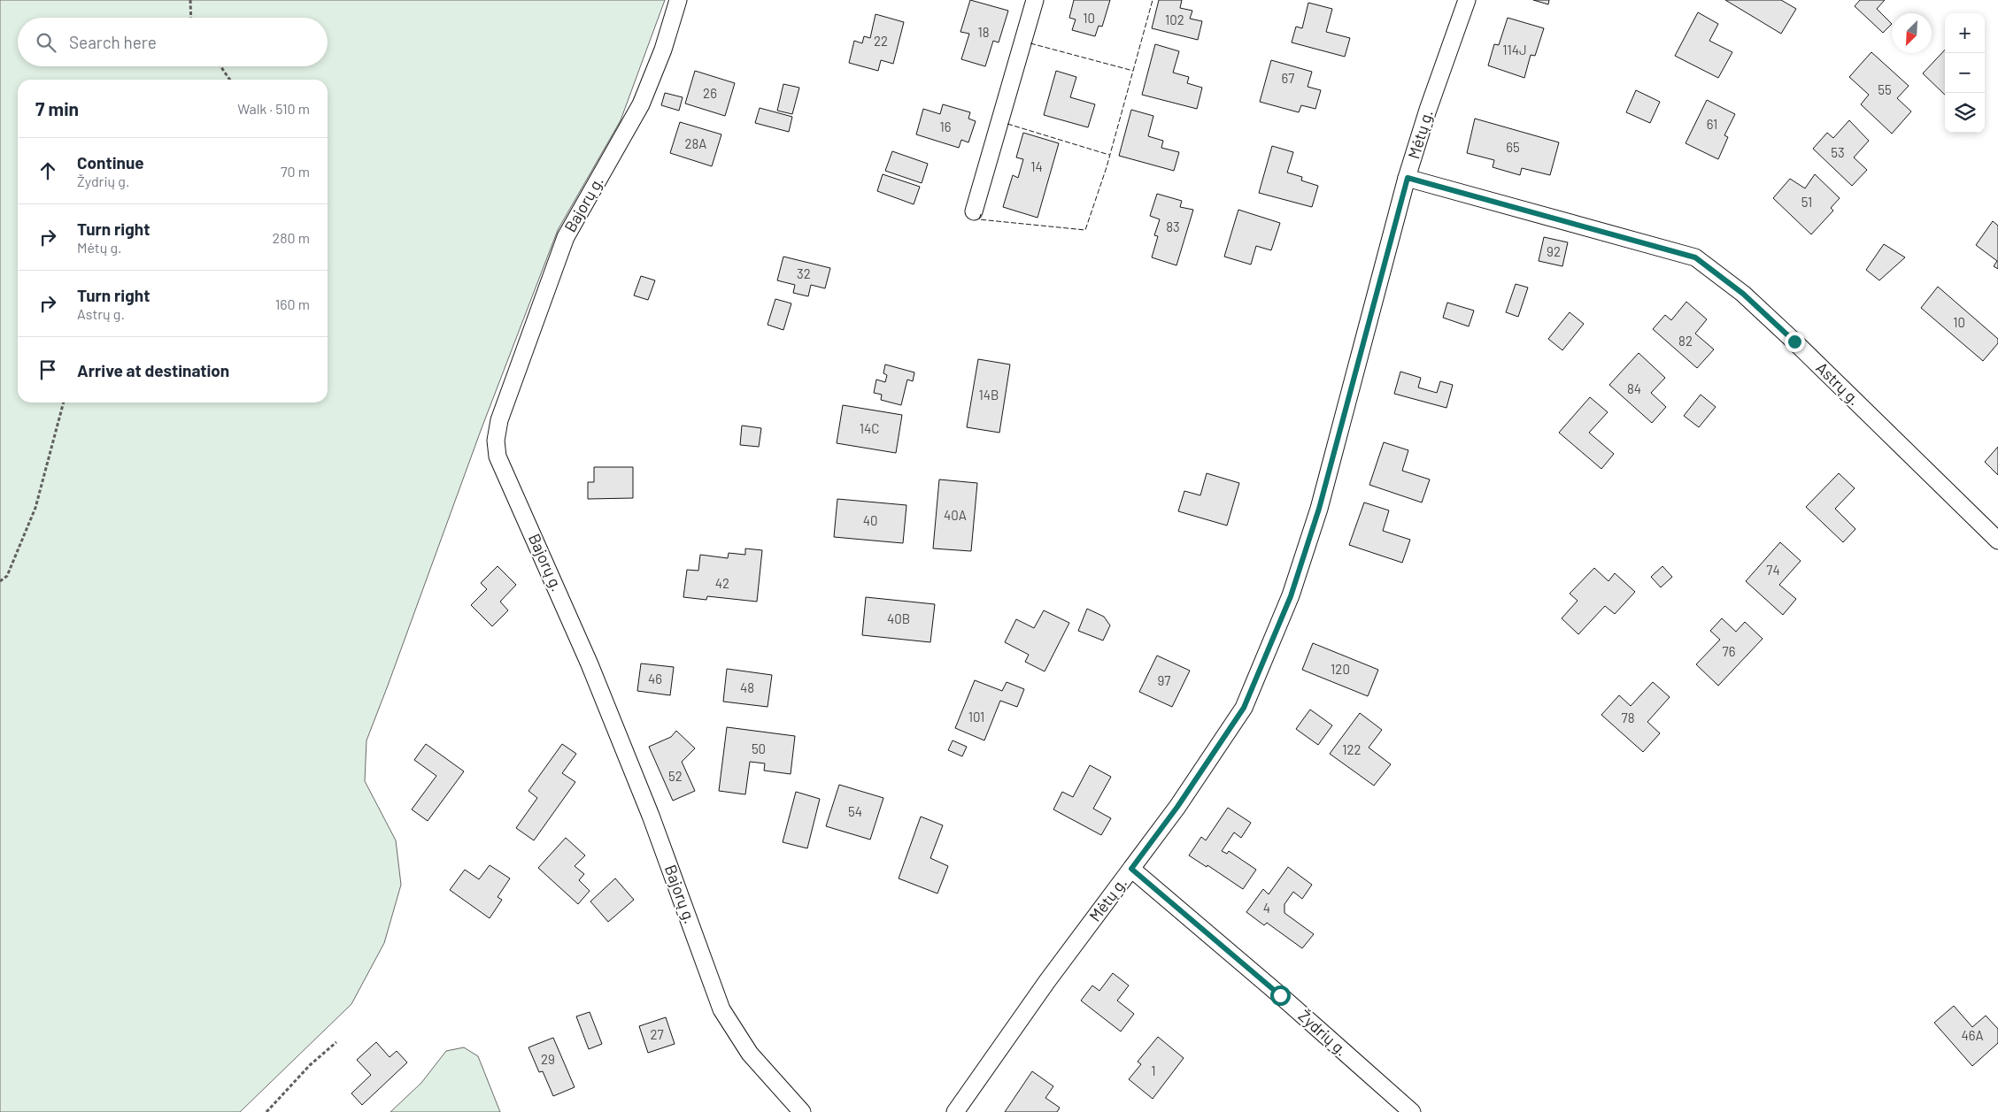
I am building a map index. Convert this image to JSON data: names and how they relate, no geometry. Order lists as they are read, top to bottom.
{
  "streets": {
    "street": [
      "Mėtų g.",
      "Bajorų g.",
      "Astrų g.",
      "Žydrių g."
    ]
  },
  "crossings": [
    ["Mėtų g.", "Astrų g."],
    ["Mėtų g.", "Žydrių g."]
  ],
  "house_numbers": [
    "10",
    "102",
    "18",
    "22",
    "114J",
    "67",
    "55",
    "26",
    "61",
    "16",
    "28A",
    "65",
    "53",
    "14",
    "51",
    "83",
    "92",
    "32",
    "10",
    "82",
    "84",
    "14B",
    "14C",
    "40A",
    "40",
    "74",
    "42",
    "40B",
    "76",
    "120",
    "46",
    "97",
    "48",
    "101",
    "78",
    "50",
    "122",
    "52",
    "54",
    "4",
    "27",
    "46A",
    "29",
    "1"
  ],
  "north": "bottom left",
  "page": {
    "map_buttons": ["+", "−"],
    "search": "Search here",
    "heading": ["7 min", "Walk · 510 m"],
    "list": [
      ["Continue", "Žydrių g.", "70 m"],
      ["Turn right", "Mėtų g.", "280 m"],
      ["Turn right", "Astrų g.", "160 m"],
      "Arrive at destination"
    ]
  }
}
